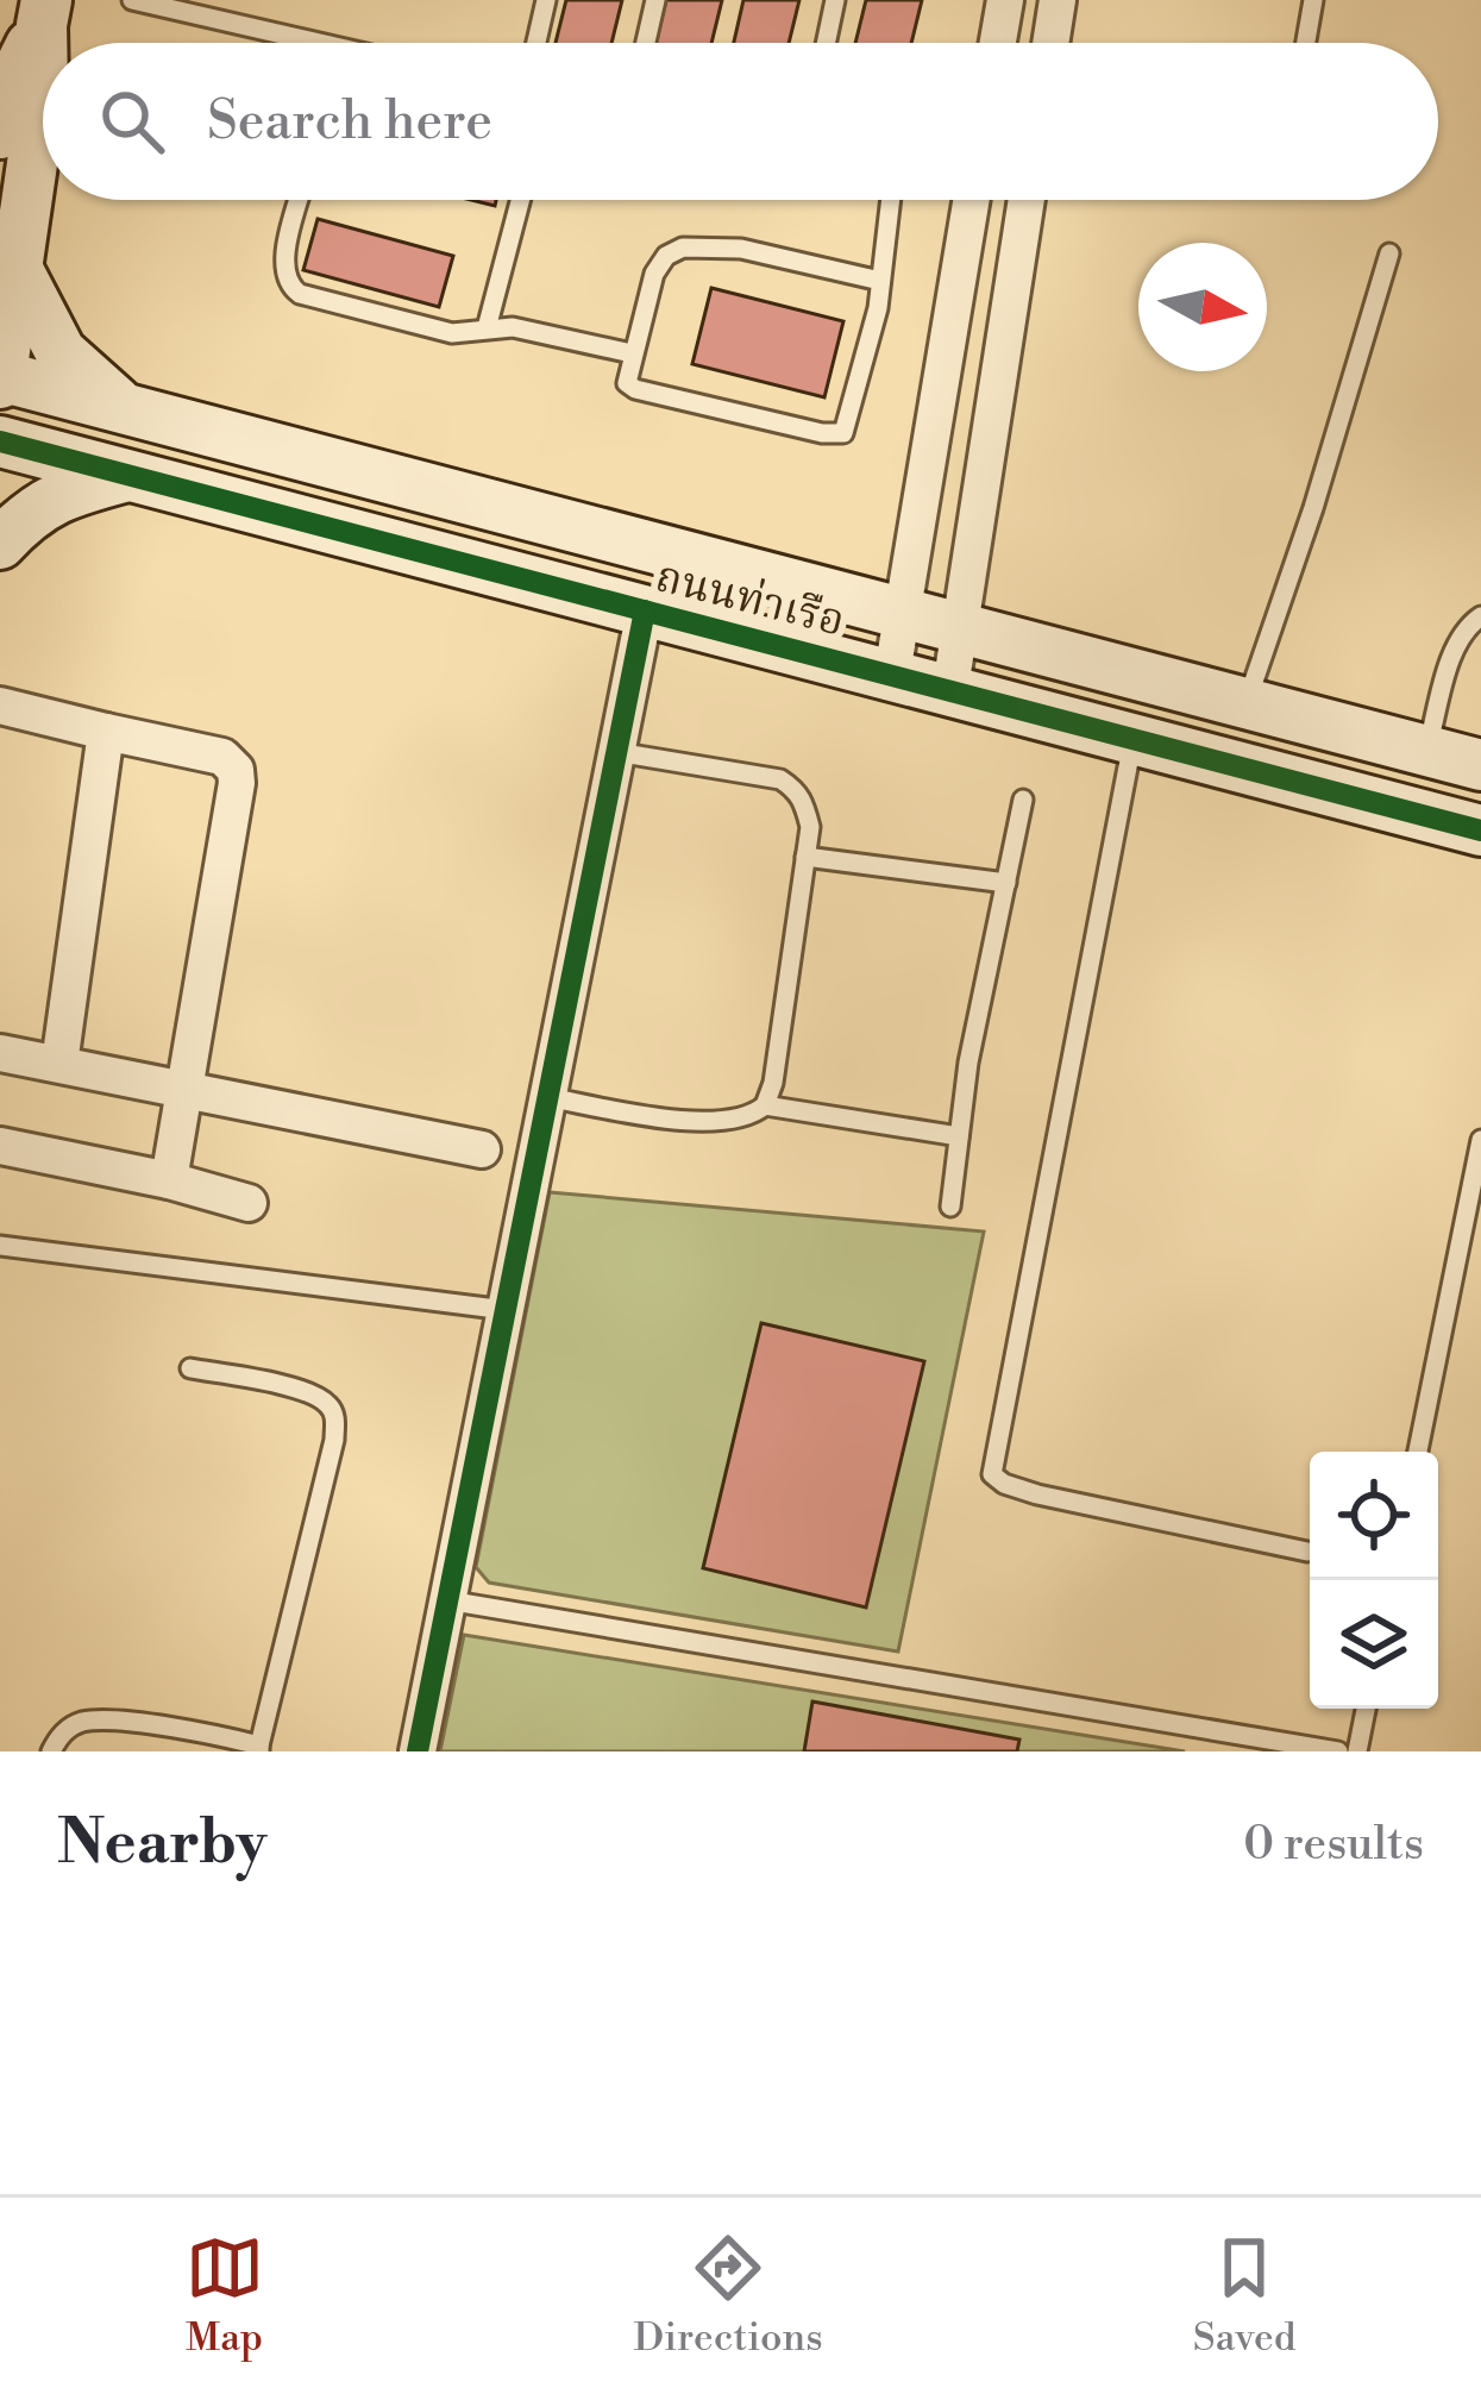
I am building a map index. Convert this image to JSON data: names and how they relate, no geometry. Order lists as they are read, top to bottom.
{
  "streets": {
    "street": ["ถนนท่าเรือ"]
  },
  "north": "right",
  "page": {
    "search": "Search here",
    "heading": ["Nearby", "0 results"],
    "nav": ["Map", "Directions", "Saved"]
  }
}
